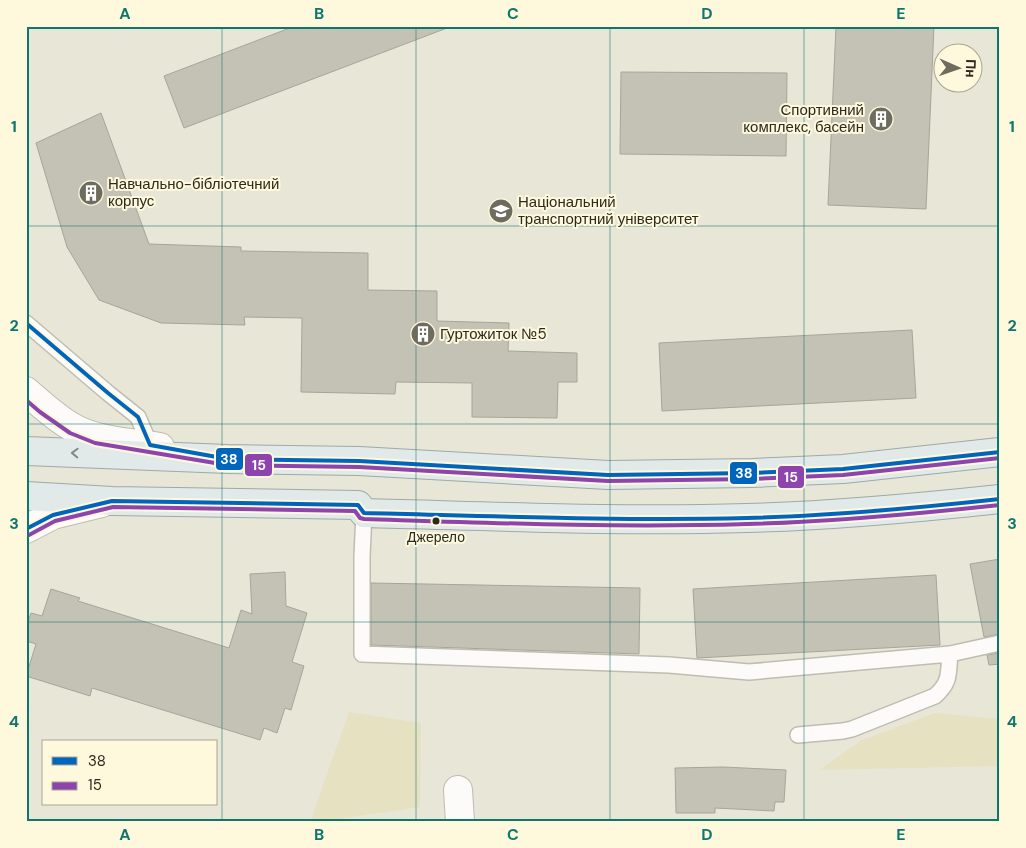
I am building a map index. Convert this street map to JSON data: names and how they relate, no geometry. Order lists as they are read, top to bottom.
{
  "places": {
    "building": ["Спортивний комплекс, басейн", "Навчально-бібліотечний корпус", "Гуртожиток №5"],
    "school or university": ["Національний транспортний університет"],
    "other": ["Джерело"]
  },
  "lines": ["transit line 38", "transit line 15"],
  "legend": ["38", "15"],
  "north": "right",
  "grid": {
    "columns": [
      "A",
      "B",
      "C",
      "D",
      "E"
    ],
    "rows": [
      "1",
      "2",
      "3",
      "4"
    ]
  }
}
